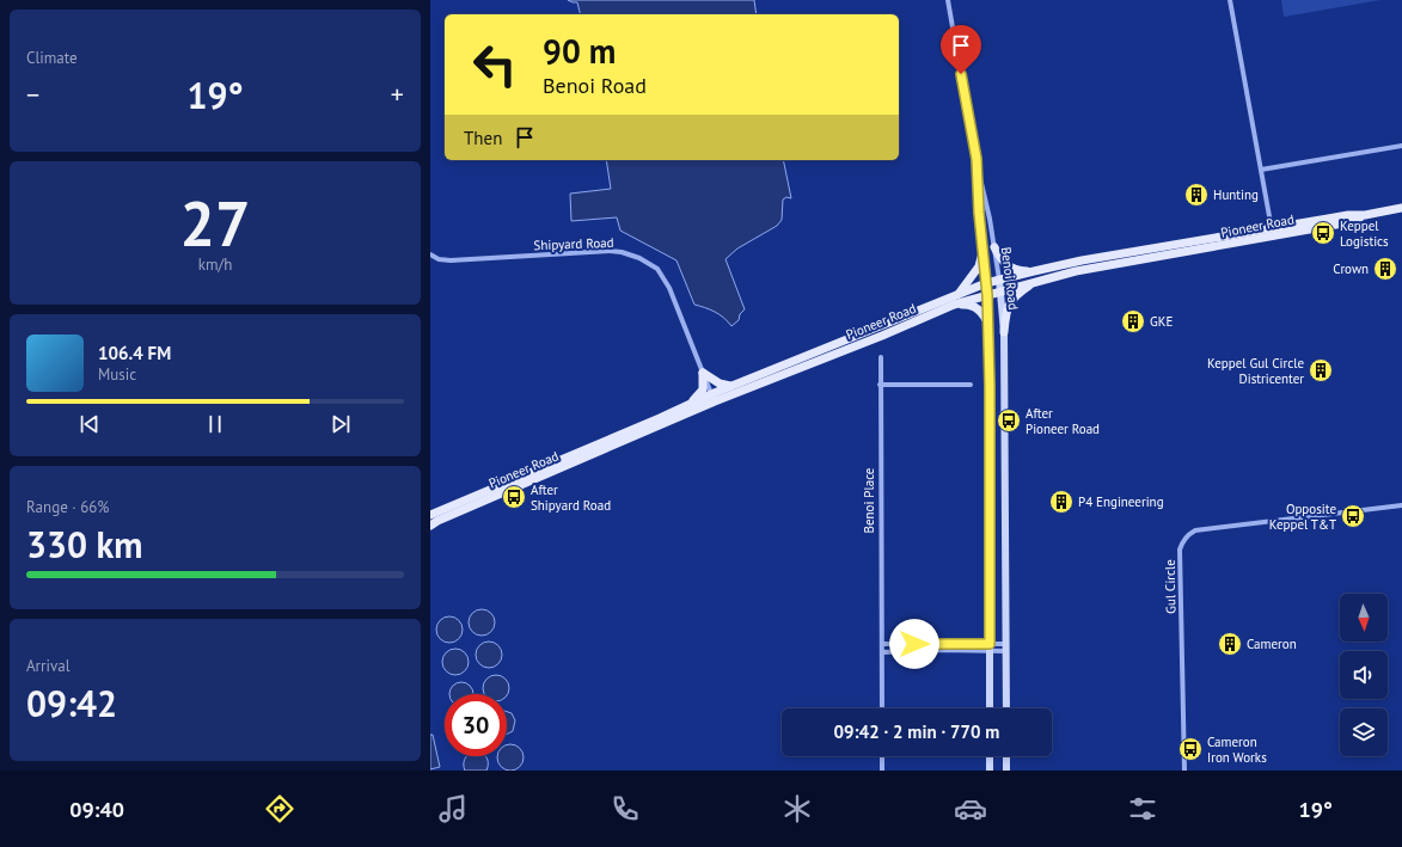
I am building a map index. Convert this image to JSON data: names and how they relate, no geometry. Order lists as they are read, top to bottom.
{
  "streets": {
    "main road": ["Pioneer Road", "Benoi Road"],
    "street": ["Shipyard Road", "Benoi Place", "Gul Circle"]
  },
  "crossings": [
    ["Pioneer Road", "Shipyard Road"],
    ["Pioneer Road", "Benoi Road"]
  ],
  "places": {
    "building": [
      "Hunting",
      "Crown",
      "GKE",
      "Keppel Gul Circle Districenter",
      "P4 Engineering",
      "Cameron"
    ],
    "bus stop": [
      "Keppel Logistics",
      "After Pioneer Road",
      "After Shipyard Road",
      "Opposite Keppel T&T",
      "Cameron Iron Works"
    ]
  },
  "north": "bottom",
  "page": {
    "tile": [
      "Climate",
      ["27", "km/h"],
      ["Range · 66%", "330 km"],
      ["Arrival", "09:42"]
    ],
    "turn": ["90 m", "Benoi Road"],
    "heat": ["−", "19°", "+"],
    "then": "Then",
    "song": ["106.4 FM", "Music"],
    "limit": "30",
    "trip": "09:42 · 2 min · 770 m",
    "tabs": ["09:40", "19°"]
  }
}
